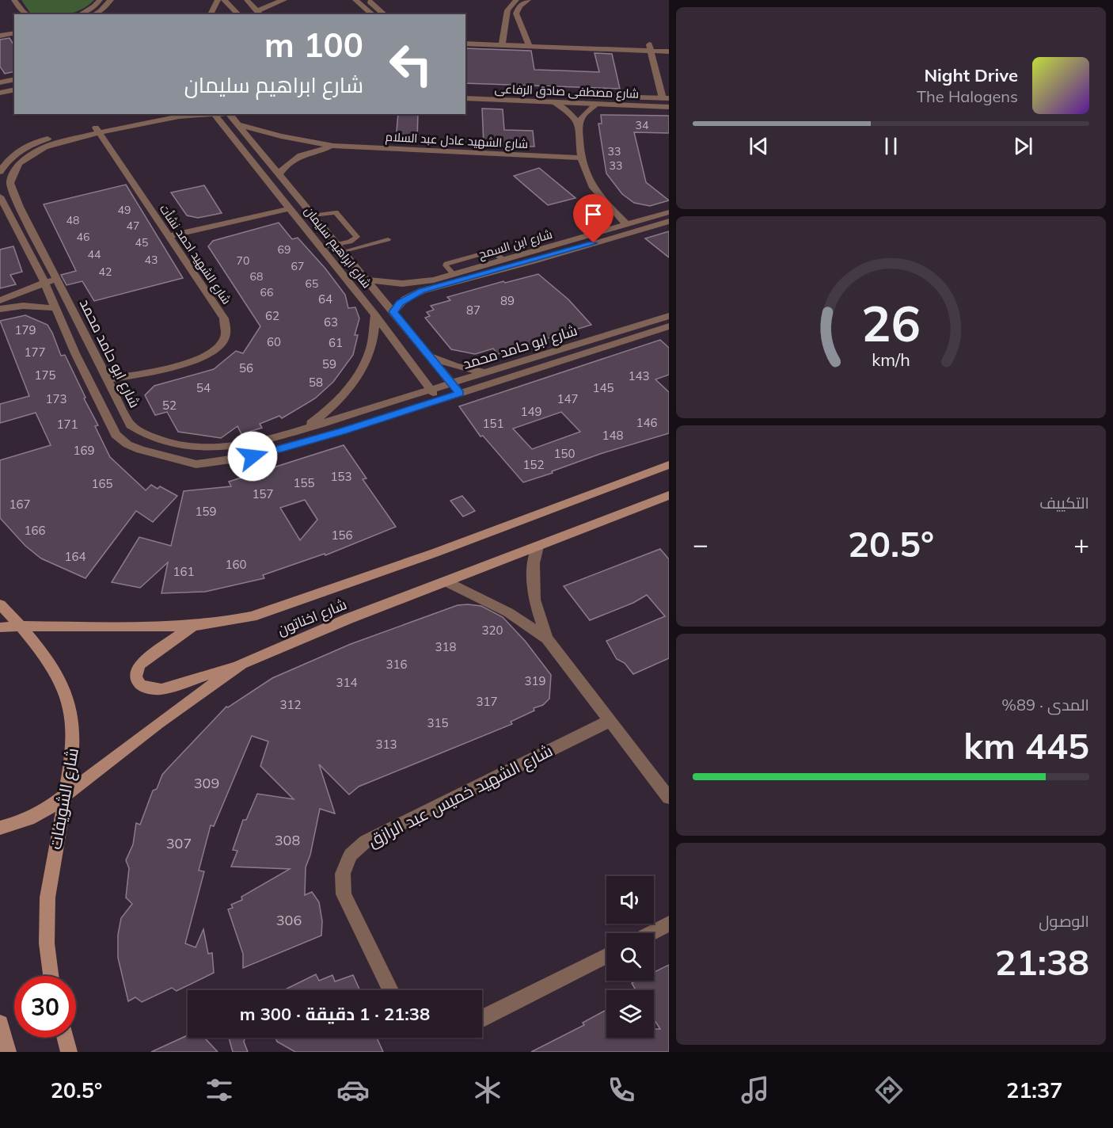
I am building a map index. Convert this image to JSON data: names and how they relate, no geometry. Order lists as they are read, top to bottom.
{
  "streets": {
    "main road": ["شارع اخناتون", "شارع الشويفات"],
    "street": [
      "شارع مصطفى صادق الرفاعى",
      "شارع الشهيد عادل عبد السلام",
      "شارع ابن السمح",
      "شارع ابراهيم سليمان",
      "شارع الشهيد احمد نشأت",
      "شارع ابو حامد محمد",
      "شارع الشهيد خميس عبد الرازق"
    ]
  },
  "crossings": [
    ["شارع الشهيد عادل عبد السلام", "شارع ابراهيم سليمان"],
    ["شارع ابن السمح", "شارع ابراهيم سليمان"],
    ["شارع ابراهيم سليمان", "شارع ابو حامد محمد"],
    ["شارع الشهيد احمد نشأت", "شارع ابو حامد محمد"],
    ["شارع اخناتون", "شارع الشويفات"]
  ],
  "house_numbers": [
    "34",
    "33",
    "33",
    "49",
    "48",
    "47",
    "46",
    "45",
    "69",
    "44",
    "43",
    "70",
    "67",
    "42",
    "68",
    "65",
    "66",
    "64",
    "89",
    "87",
    "62",
    "63",
    "179",
    "60",
    "61",
    "177",
    "59",
    "56",
    "175",
    "143",
    "58",
    "54",
    "145",
    "173",
    "147",
    "52",
    "149",
    "146",
    "151",
    "171",
    "148",
    "169",
    "150",
    "152",
    "153",
    "155",
    "165",
    "157",
    "167",
    "159",
    "166",
    "156",
    "164",
    "160",
    "161",
    "320",
    "318",
    "316",
    "319",
    "314",
    "317",
    "312",
    "315",
    "313",
    "309",
    "308",
    "307",
    "306"
  ],
  "page": {
    "turn": ["100 m", "شارع ابراهيم سليمان"],
    "song": ["Night Drive", "The Halogens"],
    "tile": [
      "التكييف",
      ["المدى · 89%", "445 km"],
      ["الوصول", "21:38"]
    ],
    "heat": ["−", "20.5°", "+"],
    "limit": "30",
    "trip": "21:38 · 1 دقيقة · 300 m",
    "tabs": ["21:37", "20.5°"],
    "gauge": ["26", "km/h"]
  }
}
